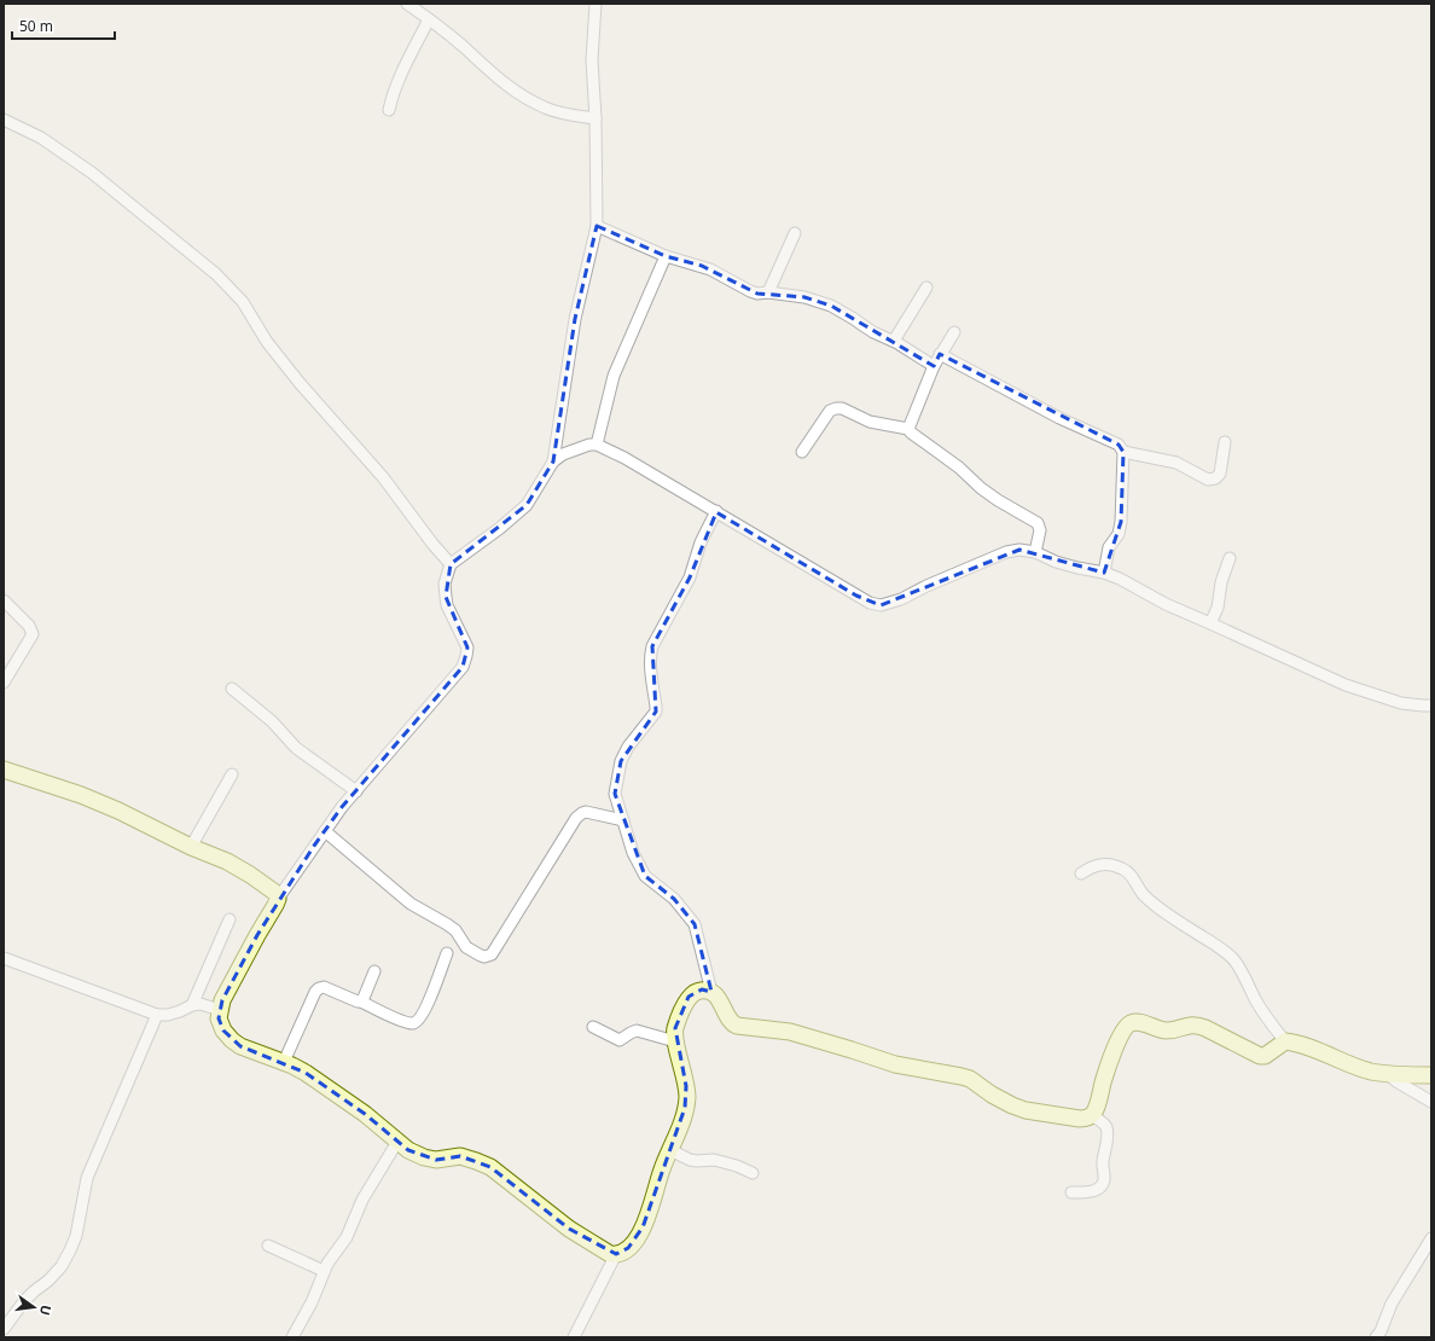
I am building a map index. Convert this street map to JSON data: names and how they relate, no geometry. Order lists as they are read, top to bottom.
{
  "scale_bar": "50 m",
  "north": "right"
}
